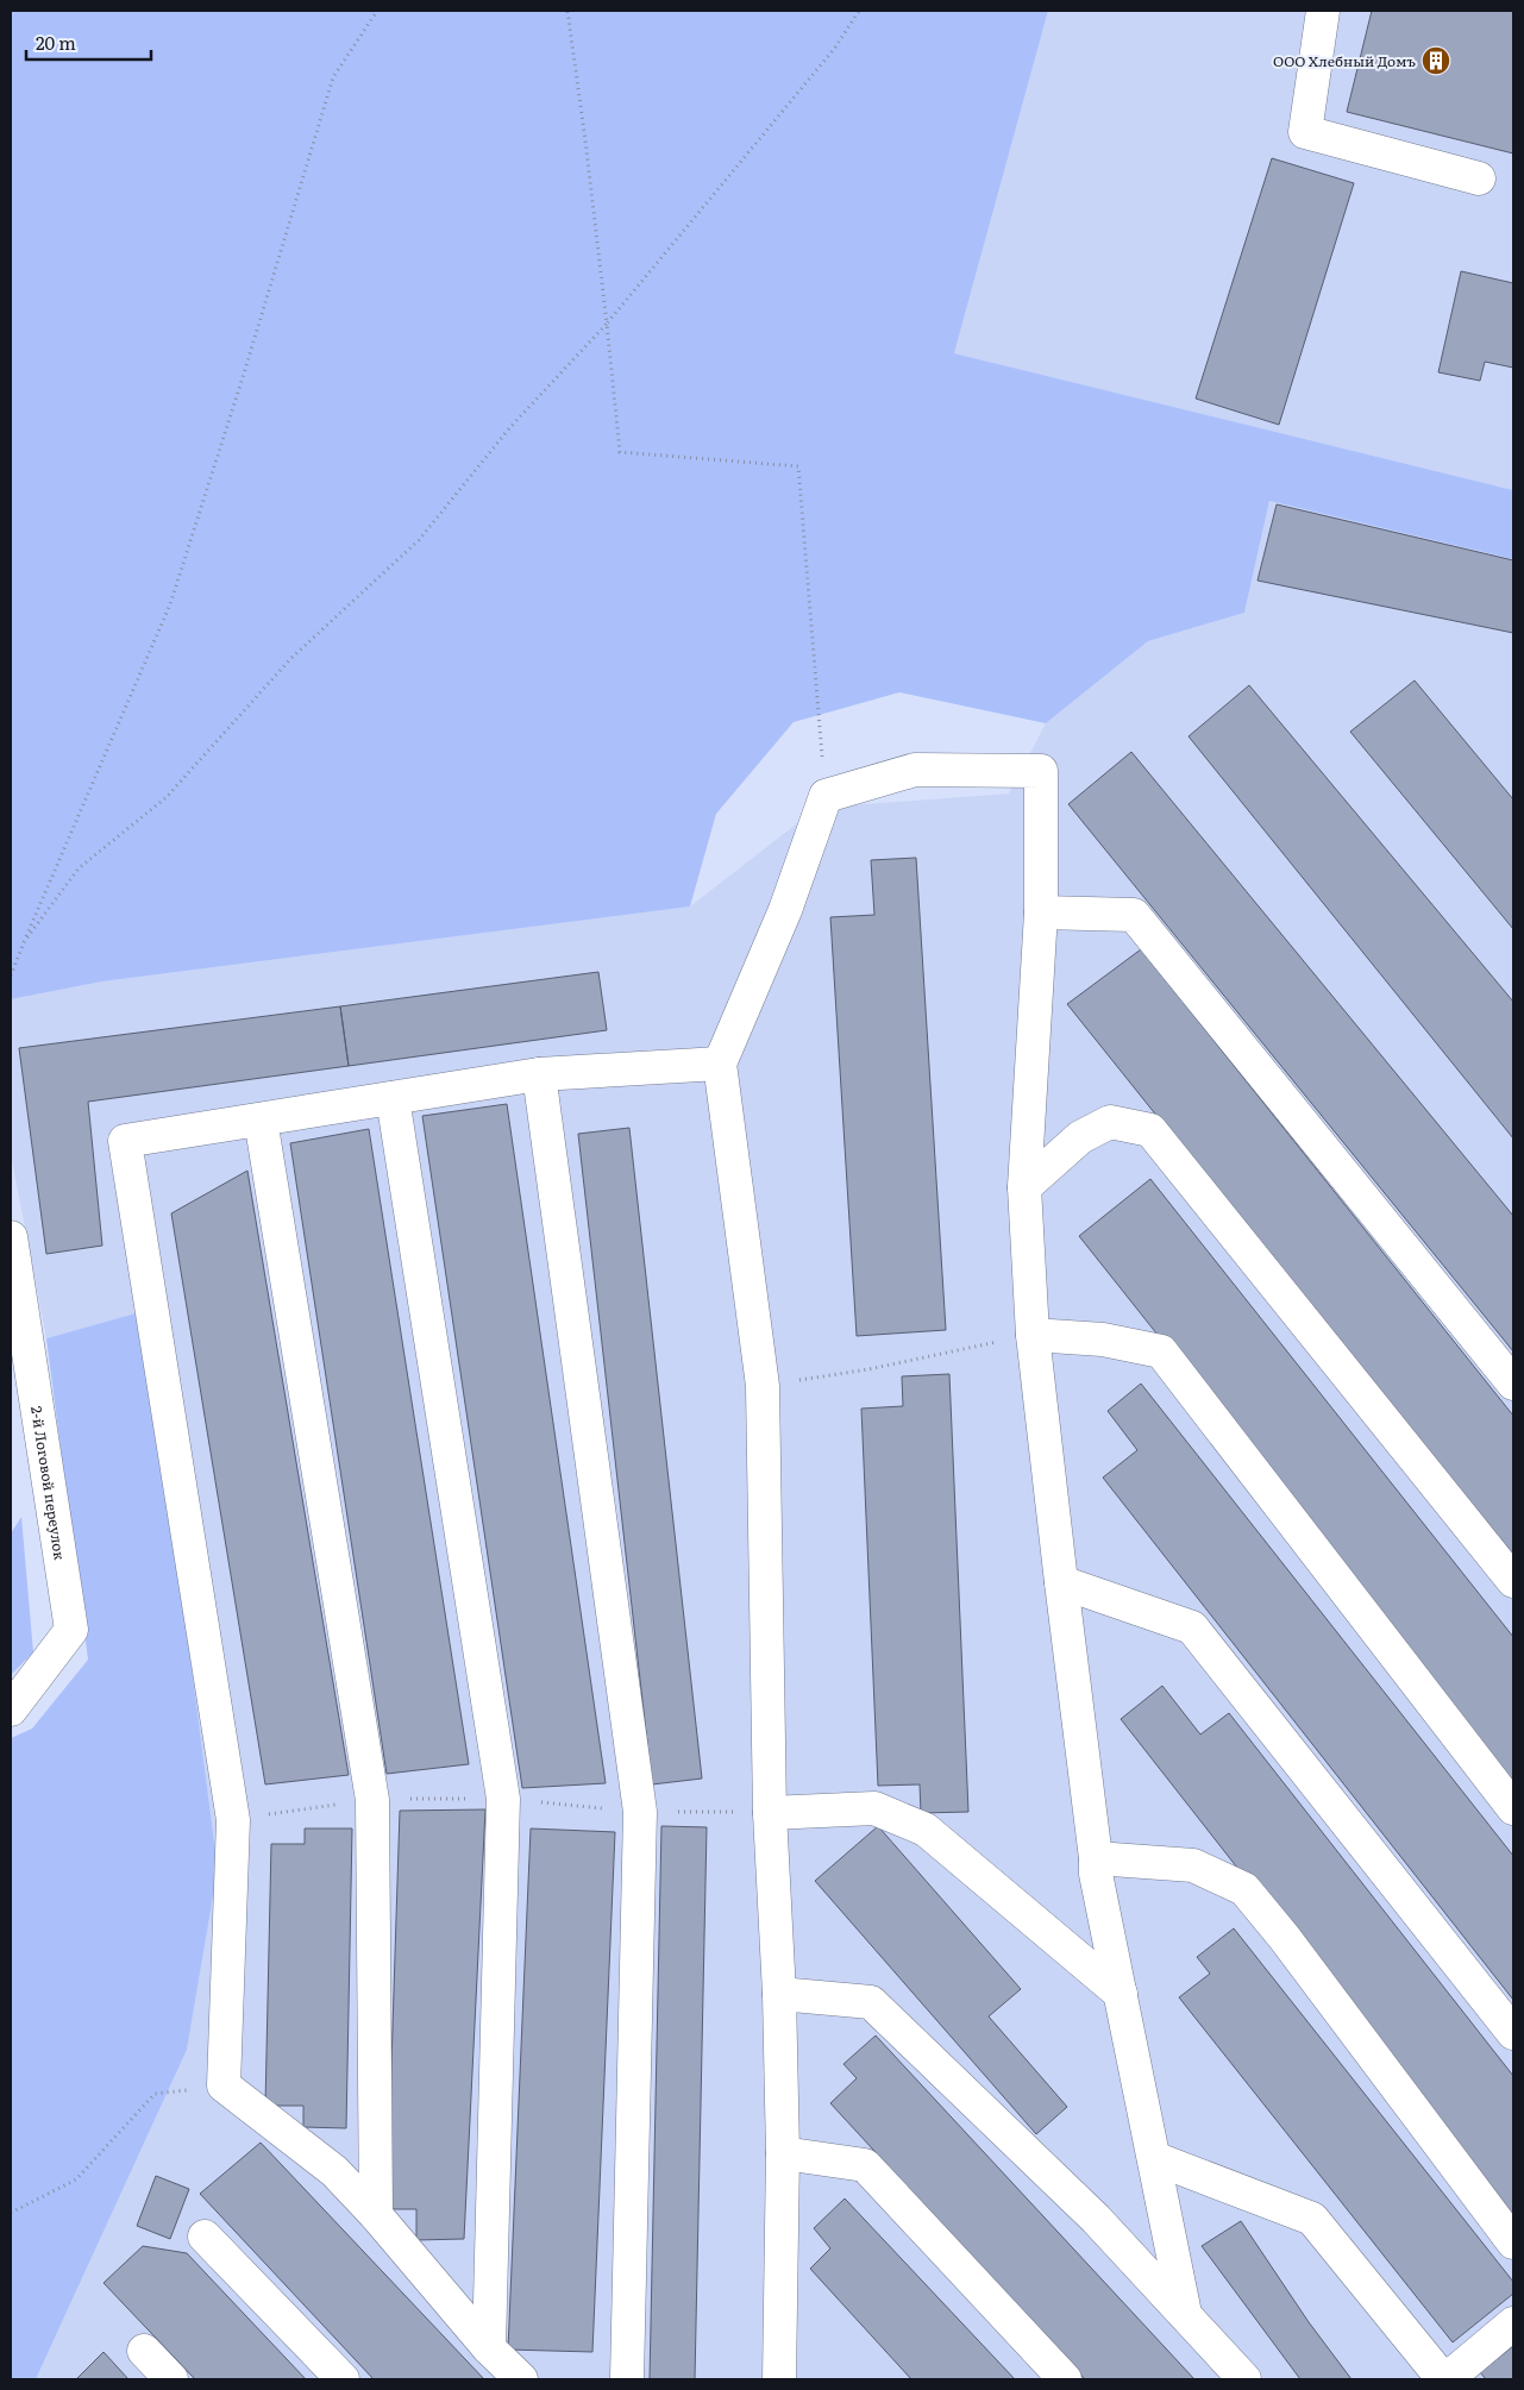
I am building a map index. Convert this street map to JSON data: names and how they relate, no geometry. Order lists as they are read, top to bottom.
{
  "streets": {
    "street": ["2-й Логовой переулок"]
  },
  "places": {
    "building": ["ООО Хлебный Домъ"]
  },
  "scale_bar": "20 m"
}
